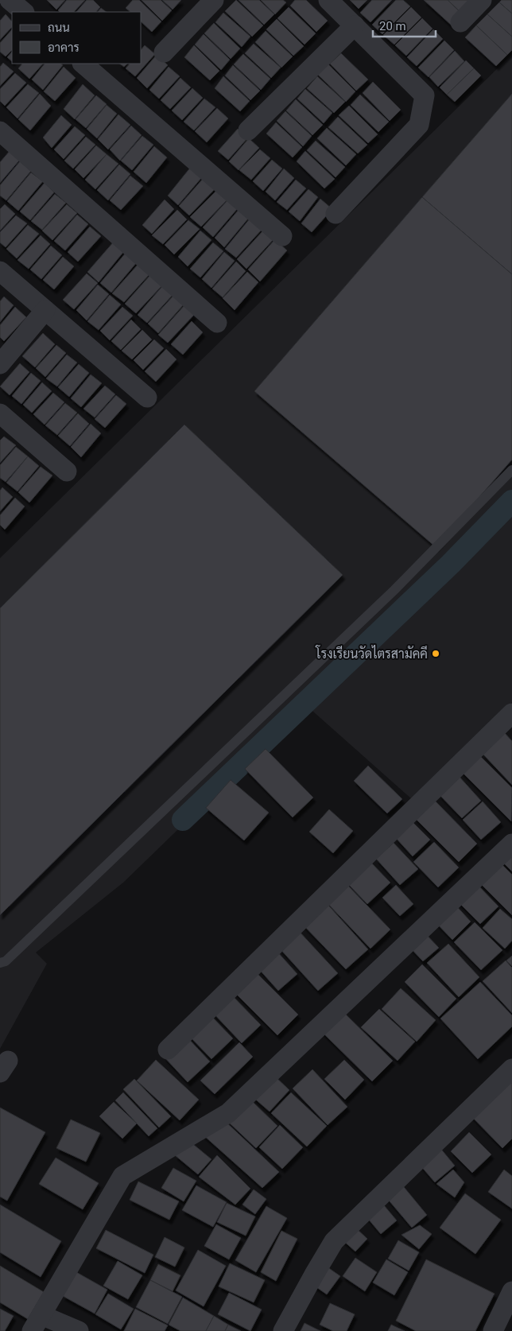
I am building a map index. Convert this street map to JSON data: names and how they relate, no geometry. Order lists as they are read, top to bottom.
{
  "places": ["โรงเรียนวัดไตรสามัคคี"],
  "legend": ["ถนน", "อาคาร"],
  "scale_bar": "20 m"
}
